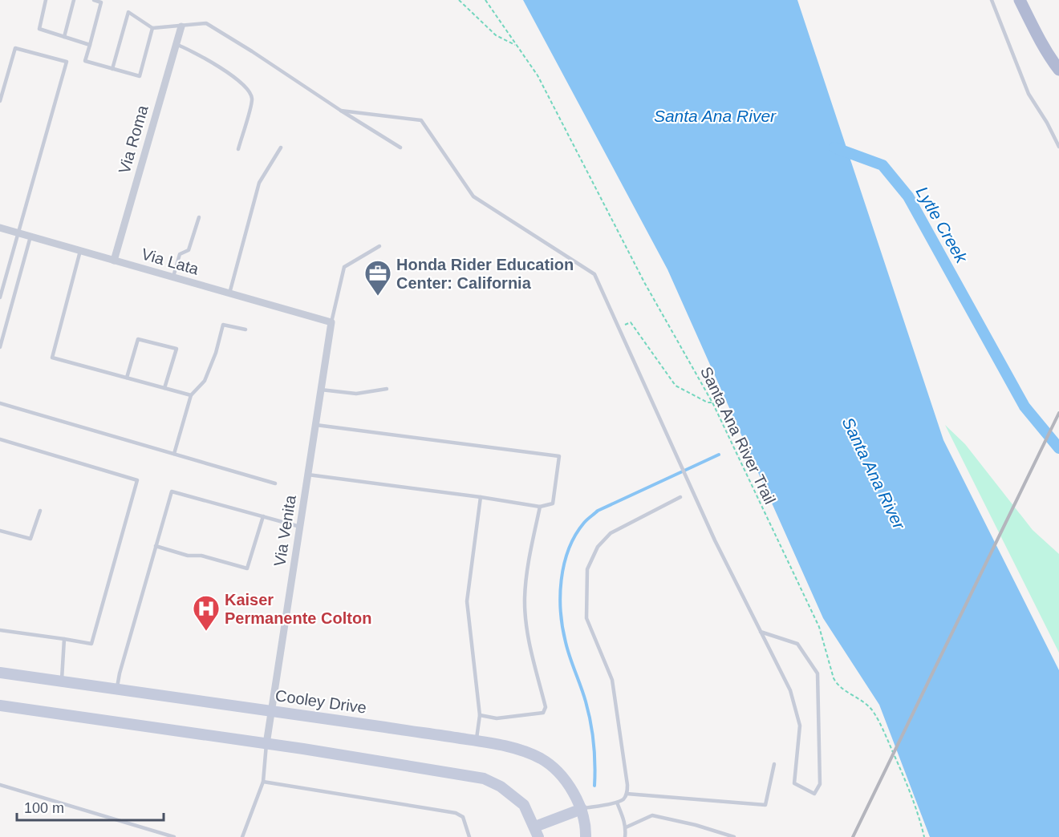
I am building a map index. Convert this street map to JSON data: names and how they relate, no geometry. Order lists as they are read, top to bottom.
{
  "streets": {
    "street": [
      "Via Roma",
      "Via Lata",
      "Via Venita",
      "Cooley Drive"
    ],
    "path": ["Santa Ana River Trail"]
  },
  "crossings": [
    ["Via Roma", "Via Lata"],
    ["Via Lata", "Via Venita"],
    ["Via Venita", "Cooley Drive"]
  ],
  "water": ["Santa Ana River", "Lytle Creek"],
  "places": {
    "office": ["Honda Rider Education Center: California"],
    "hospital": ["Kaiser Permanente Colton"]
  },
  "scale_bar": "100 m"
}
